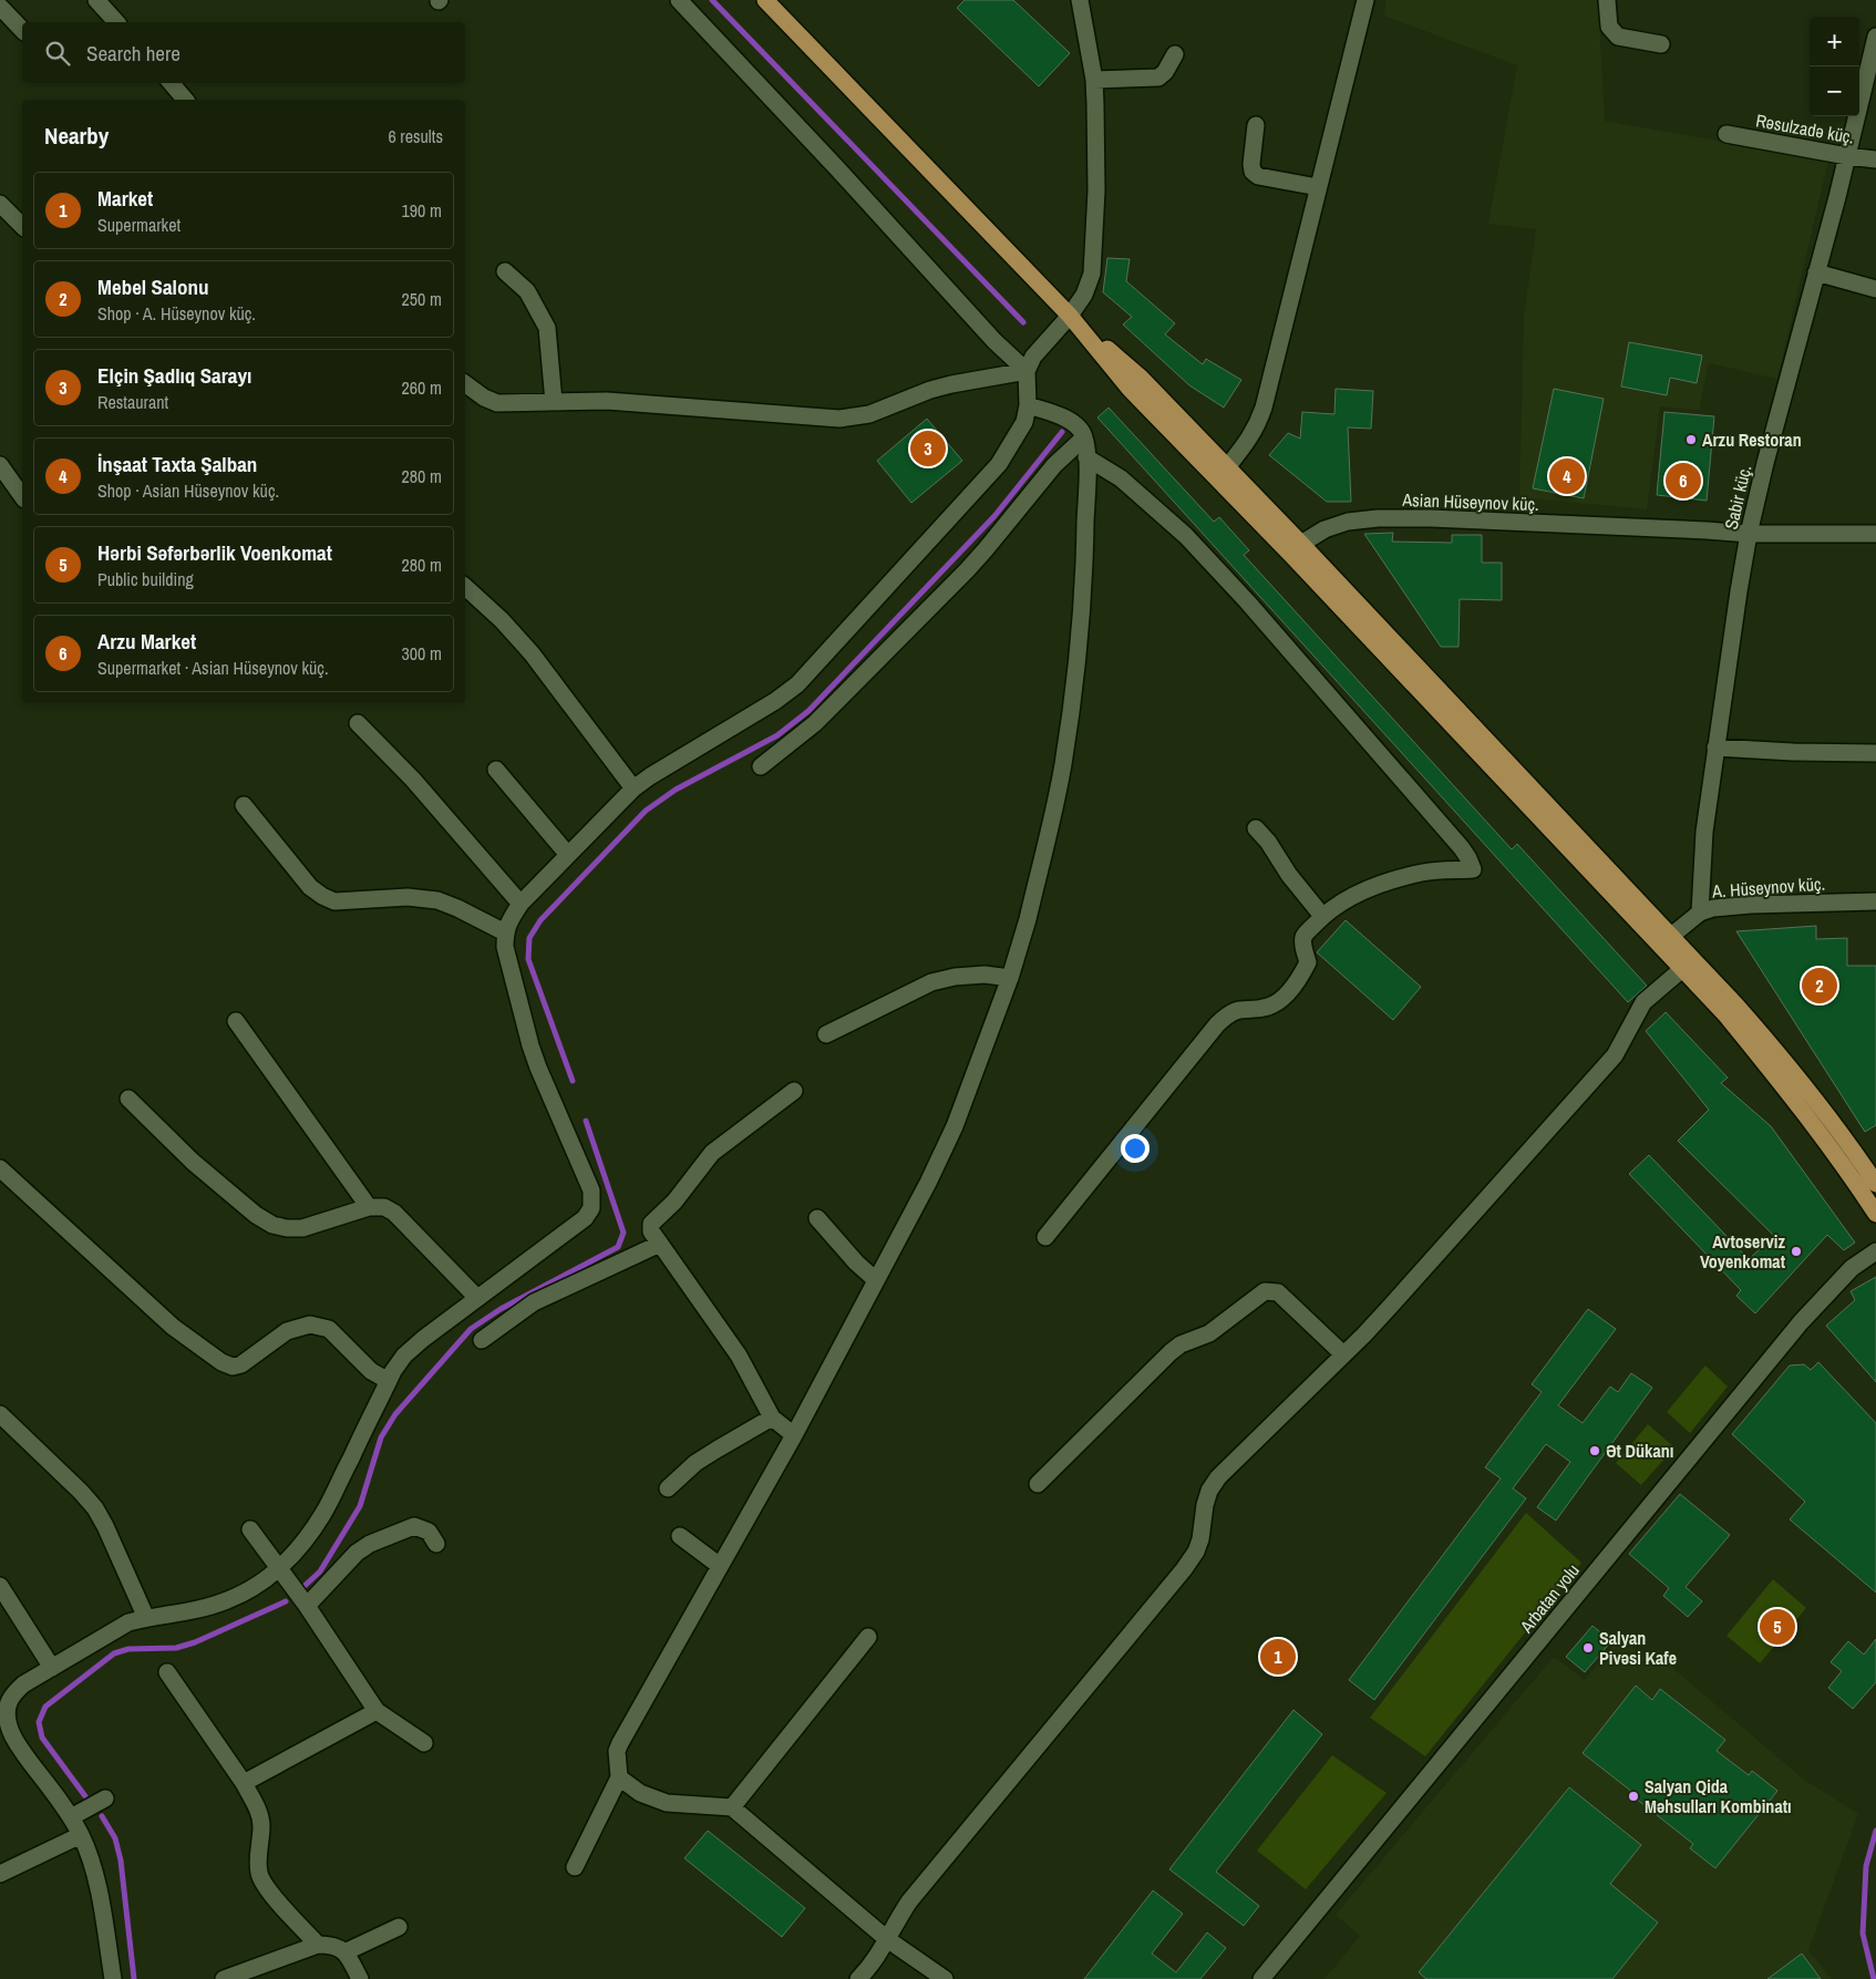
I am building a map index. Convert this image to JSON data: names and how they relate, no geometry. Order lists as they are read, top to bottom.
{
  "streets": {
    "street": [
      "Rəsulzadə küç.",
      "Sabir küç.",
      "Asian Hüseynov küç.",
      "A. Hüseynov küç.",
      "Arbatan yolu"
    ]
  },
  "crossings": [
    ["Rəsulzadə küç.", "Sabir küç."],
    ["Sabir küç.", "Asian Hüseynov küç."],
    ["Sabir küç.", "A. Hüseynov küç."]
  ],
  "places": [
    "Arzu Restoran",
    "Avtoserviz Voyenkomat",
    "Ət Dükanı",
    "Salyan Pivəsi Kafe",
    "Salyan Qida Məhsulları Kombinatı"
  ],
  "page": {
    "map_buttons": ["+", "−"],
    "search": "Search here",
    "heading": ["Nearby", "6 results"],
    "list": [
      {
        "mark": "1",
        "name": "Market",
        "note": "Supermarket",
        "value": "190 m"
      },
      {
        "mark": "2",
        "name": "Mebel Salonu",
        "note": "Shop · A. Hüseynov küç.",
        "value": "250 m"
      },
      {
        "mark": "3",
        "name": "Elçin Şadlıq Sarayı",
        "note": "Restaurant",
        "value": "260 m"
      },
      {
        "mark": "4",
        "name": "İnşaat Taxta Şalban",
        "note": "Shop · Asian Hüseynov küç.",
        "value": "280 m"
      },
      {
        "mark": "5",
        "name": "Hərbi Səfərbərlik Voenkomat",
        "note": "Public building",
        "value": "280 m"
      },
      {
        "mark": "6",
        "name": "Arzu Market",
        "note": "Supermarket · Asian Hüseynov küç.",
        "value": "300 m"
      }
    ],
    "pins": [
      "3",
      "4",
      "6",
      "2",
      "5",
      "1"
    ]
  }
}
